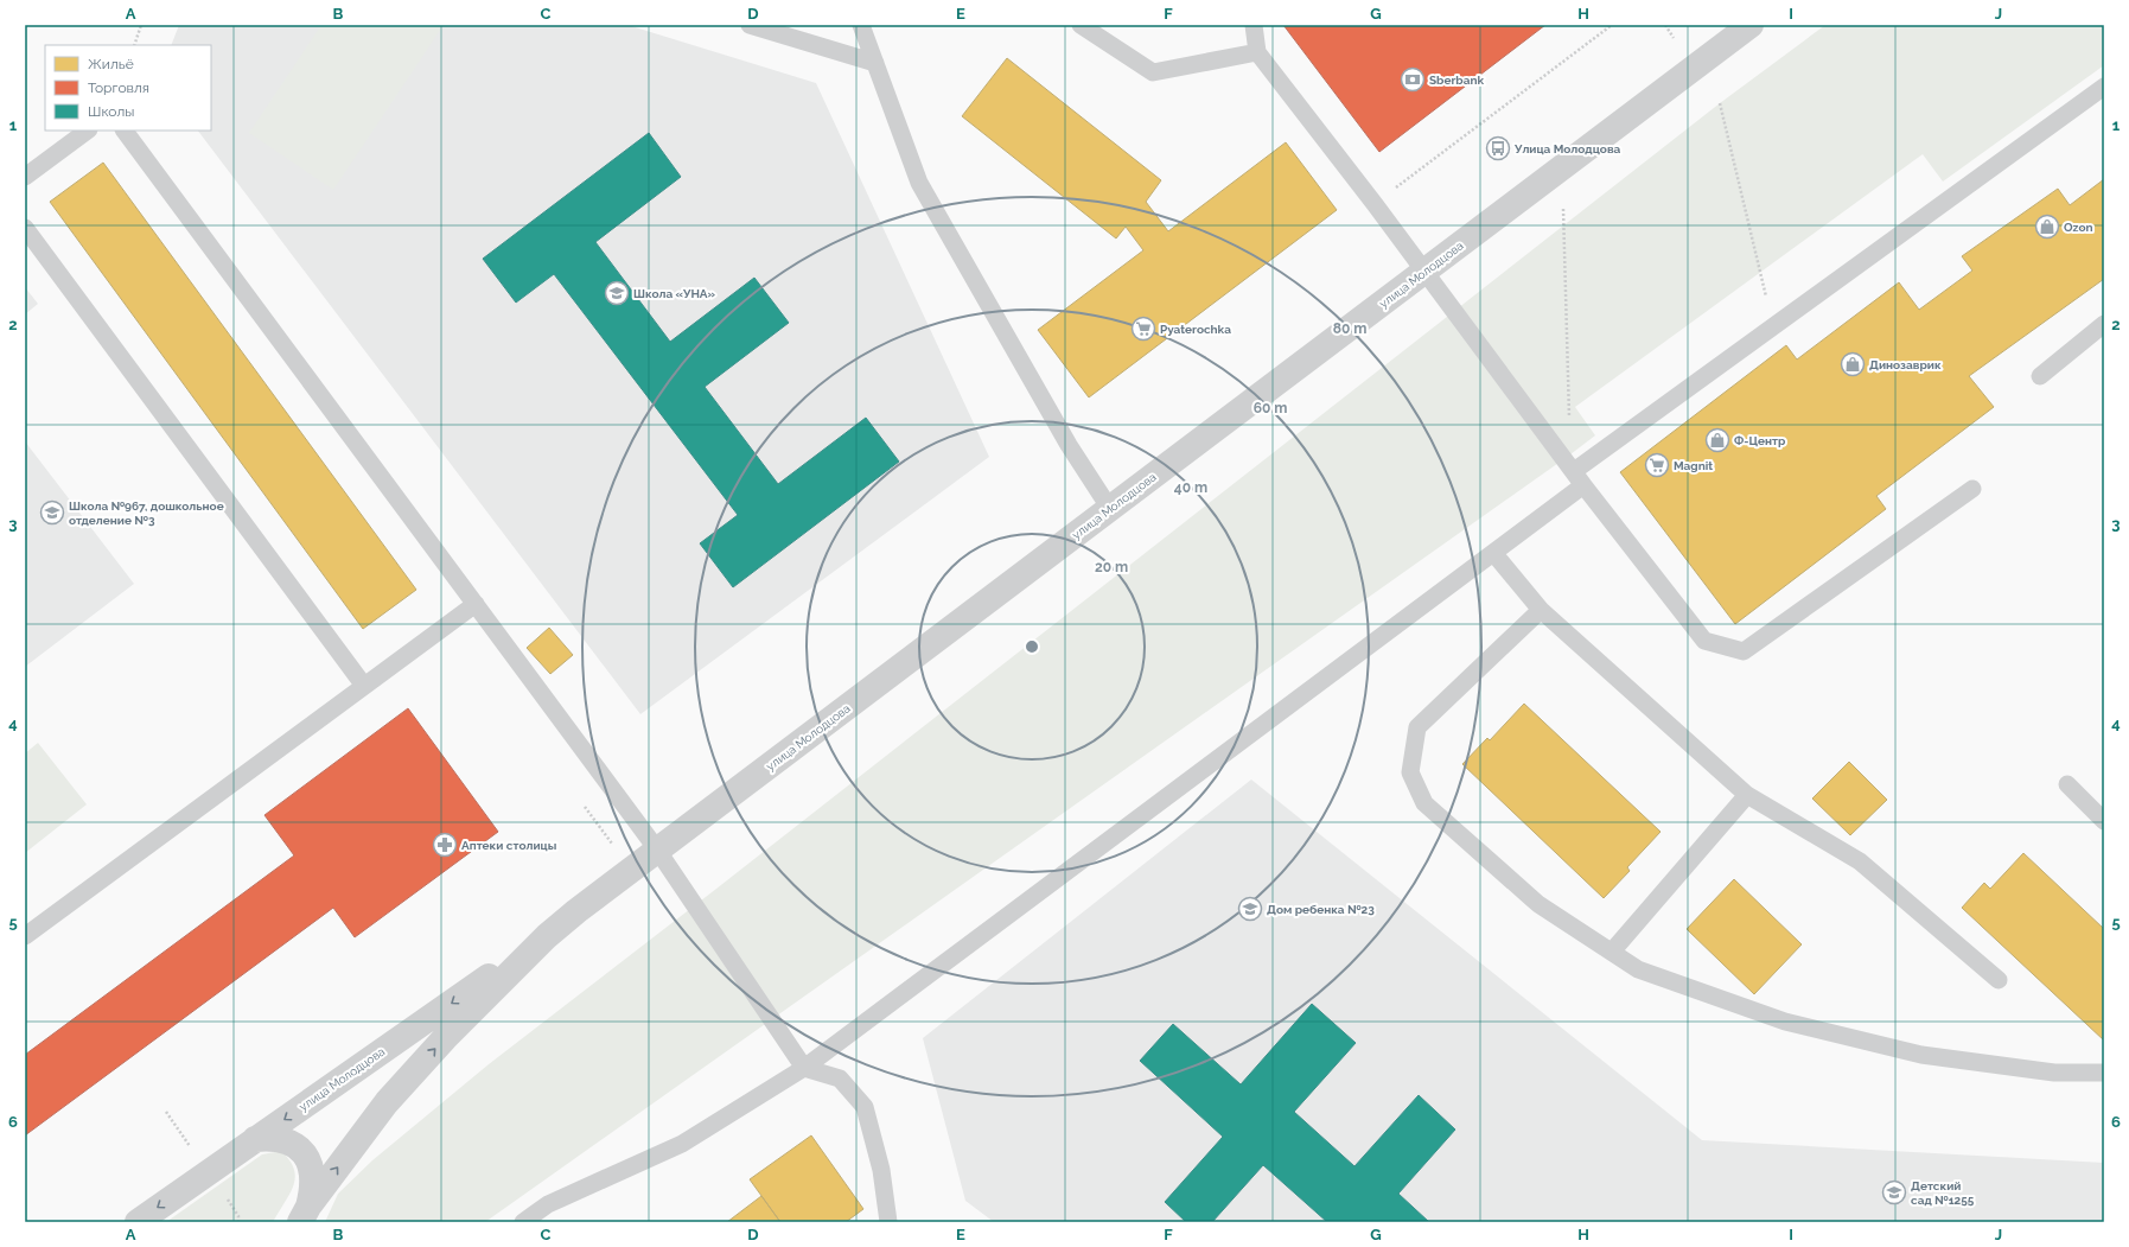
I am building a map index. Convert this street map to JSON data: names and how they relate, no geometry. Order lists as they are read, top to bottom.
{
  "streets": {
    "street": ["улица Молодцова"]
  },
  "places": {
    "bank": ["Sberbank"],
    "bus stop": ["Улица Молодцова"],
    "shop": ["Ozon", "Динозаврик", "Ф-Центр"],
    "school or university": [
      "Школа «УНА»",
      "Школа №967, дошкольное отделение №3",
      "Дом ребенка №23",
      "Детский сад №1255"
    ],
    "supermarket": ["Pyaterochka", "Magnit"],
    "pharmacy": ["Аптеки столицы"]
  },
  "legend": ["Жильё", "Торговля", "Школы"],
  "grid": {
    "columns": [
      "A",
      "B",
      "C",
      "D",
      "E",
      "F",
      "G",
      "H",
      "I",
      "J"
    ],
    "rows": [
      "1",
      "2",
      "3",
      "4",
      "5",
      "6"
    ]
  },
  "rings": [
    "80 m",
    "60 m",
    "40 m",
    "20 m"
  ]
}
